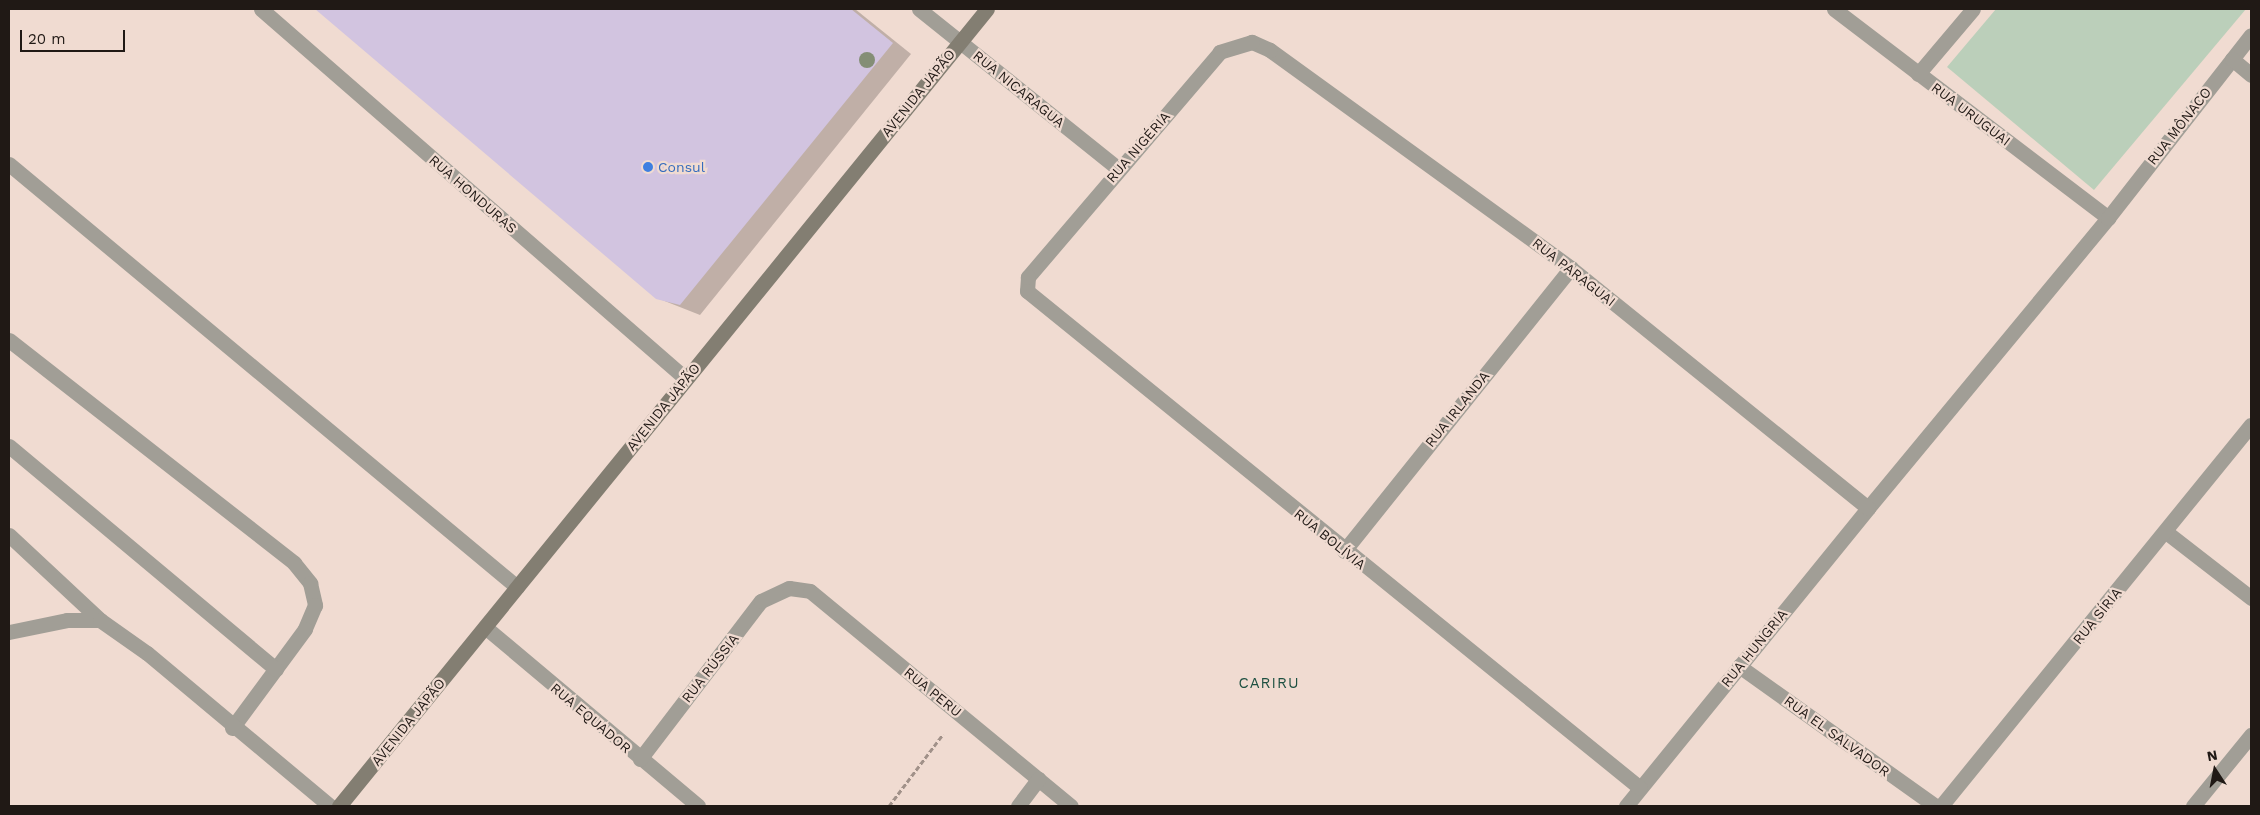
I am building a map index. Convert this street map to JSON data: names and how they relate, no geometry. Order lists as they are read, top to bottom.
{
  "streets": {
    "street": [
      "RUA NICARAGUA",
      "AVENIDA JAPÃO",
      "RUA URUGUAI",
      "RUA MÔNACO",
      "RUA NIGÉRIA",
      "RUA HONDURAS",
      "RUA PARAGUAI",
      "RUA IRLANDA",
      "RUA BOLÍVIA",
      "RUA SÍRIA",
      "RUA HUNGRIA",
      "RUA RÚSSIA",
      "RUA PERU",
      "RUA EQUADOR",
      "RUA EL SALVADOR"
    ]
  },
  "crossings": [
    ["RUA NICARAGUA", "AVENIDA JAPÃO"],
    ["RUA NICARAGUA", "RUA NIGÉRIA"],
    ["AVENIDA JAPÃO", "RUA HONDURAS"],
    ["AVENIDA JAPÃO", "RUA EQUADOR"],
    ["RUA URUGUAI", "RUA MÔNACO"],
    ["RUA MÔNACO", "RUA PARAGUAI"],
    ["RUA MÔNACO", "RUA HUNGRIA"],
    ["RUA NIGÉRIA", "RUA PARAGUAI"],
    ["RUA NIGÉRIA", "RUA BOLÍVIA"],
    ["RUA PARAGUAI", "RUA IRLANDA"],
    ["RUA PARAGUAI", "RUA HUNGRIA"],
    ["RUA IRLANDA", "RUA BOLÍVIA"],
    ["RUA BOLÍVIA", "RUA HUNGRIA"],
    ["RUA HUNGRIA", "RUA EL SALVADOR"],
    ["RUA RÚSSIA", "RUA PERU"],
    ["RUA RÚSSIA", "RUA EQUADOR"]
  ],
  "districts": ["CARIRU"],
  "places": ["Consul"],
  "scale_bar": "20 m",
  "north": "top"
}
